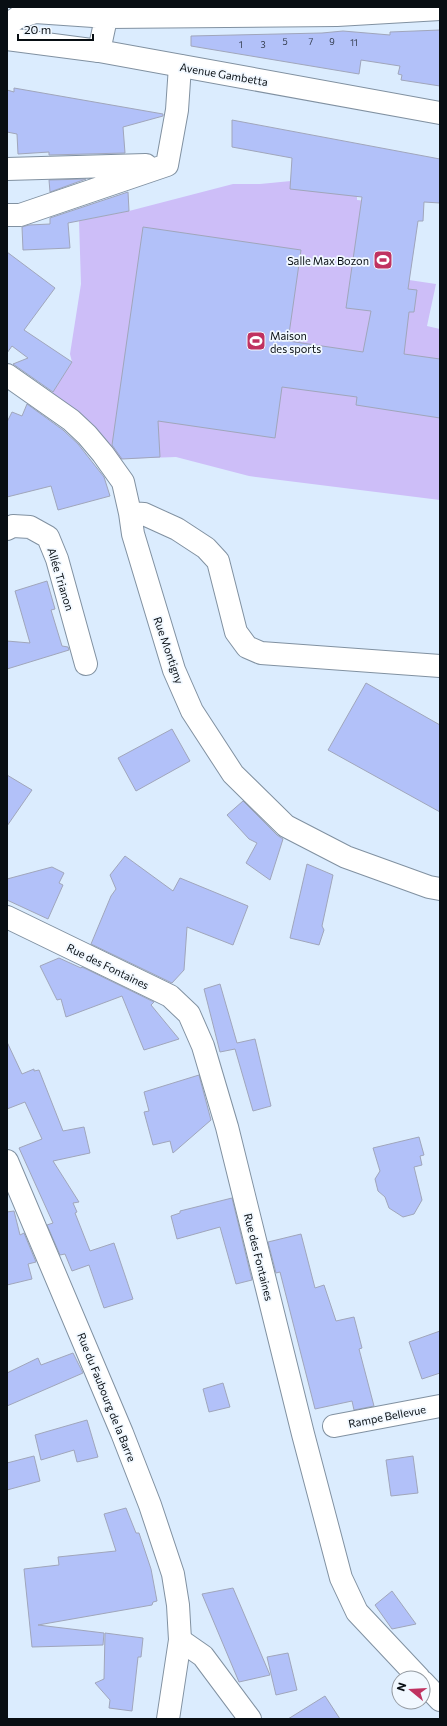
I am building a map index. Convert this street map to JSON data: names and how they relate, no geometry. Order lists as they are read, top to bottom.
{
  "streets": {
    "street": [
      "Avenue Gambetta",
      "Allée Trianon",
      "Rue Montigny",
      "Rue des Fontaines",
      "Rue du Faubourg de la Barre",
      "Rampe Bellevue"
    ]
  },
  "places": {
    "sports": ["Salle Max Bozon", "Maison des sports"]
  },
  "house_numbers": [
    "5",
    "7",
    "9",
    "11",
    "1",
    "3"
  ],
  "scale_bar": "20 m",
  "north": "left"
}
